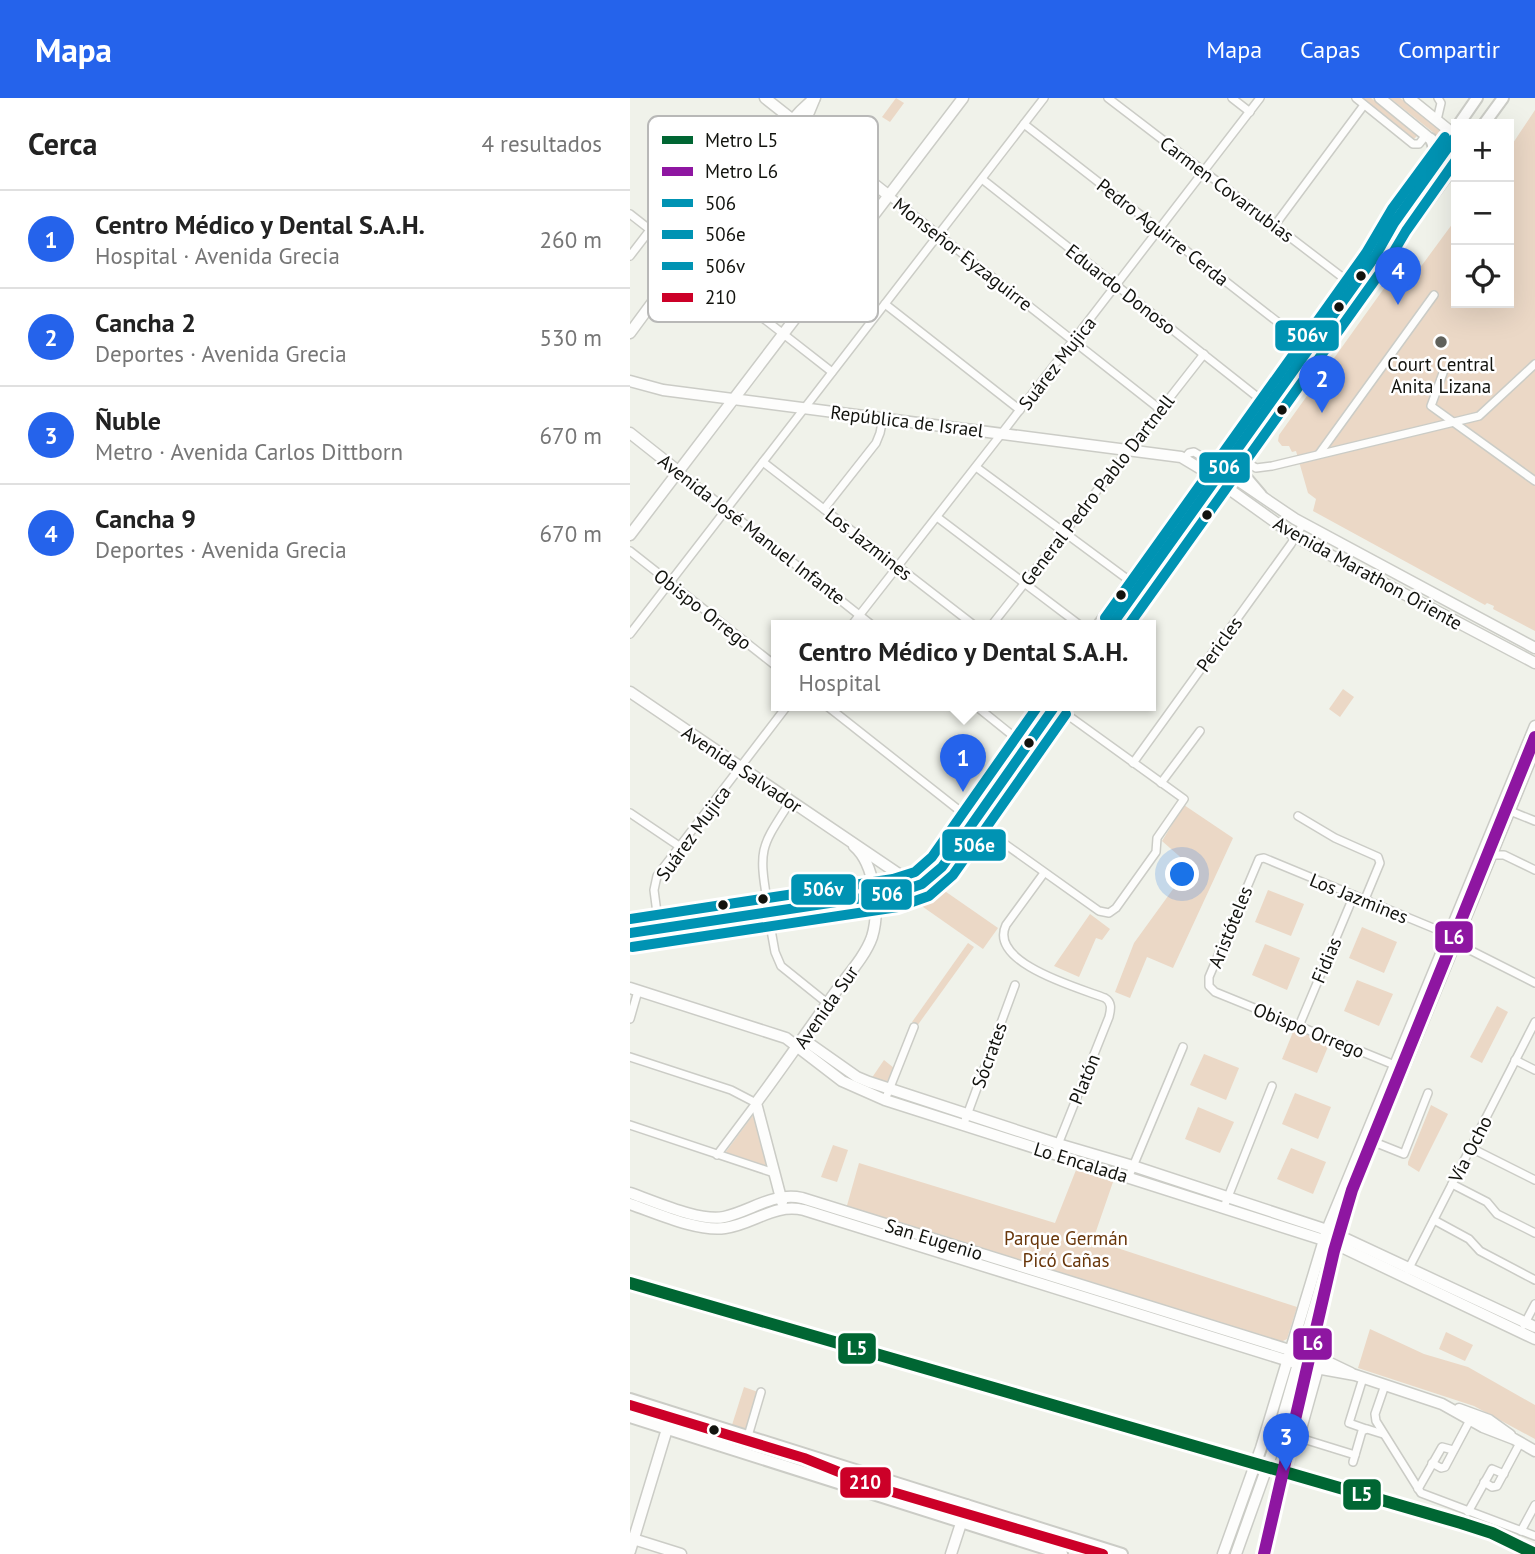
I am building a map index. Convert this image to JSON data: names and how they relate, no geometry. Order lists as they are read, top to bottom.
{
  "streets": {
    "main road": [
      "Monseñor Eyzaguirre",
      "República de Israel",
      "Avenida José Manuel Infante",
      "Avenida Marathon Oriente",
      "Avenida Salvador",
      "Avenida Sur",
      "Lo Encalada",
      "San Eugenio"
    ],
    "street": [
      "Carmen Covarrubias",
      "Pedro Aguirre Cerda",
      "Eduardo Donoso",
      "Suárez Mujica",
      "General Pedro Pablo Dartnell",
      "Los Jazmines",
      "Obispo Orrego",
      "Pericles",
      "Aristóteles",
      "Fidias",
      "Sócrates",
      "Platón",
      "Vía Ocho"
    ]
  },
  "crossings": [
    ["Carmen Covarrubias", "Suárez Mujica"],
    ["Pedro Aguirre Cerda", "Suárez Mujica"],
    ["Monseñor Eyzaguirre", "Suárez Mujica"],
    ["Monseñor Eyzaguirre", "General Pedro Pablo Dartnell"],
    ["Eduardo Donoso", "Suárez Mujica"],
    ["Eduardo Donoso", "General Pedro Pablo Dartnell"],
    ["Suárez Mujica", "República de Israel"],
    ["Suárez Mujica", "Avenida José Manuel Infante"],
    ["Suárez Mujica", "Los Jazmines"],
    ["Suárez Mujica", "Avenida Salvador"],
    ["República de Israel", "General Pedro Pablo Dartnell"],
    ["República de Israel", "Avenida Marathon Oriente"],
    ["Los Jazmines", "Aristóteles"],
    ["Los Jazmines", "Fidias"],
    ["Avenida Marathon Oriente", "Pericles"],
    ["Obispo Orrego", "Aristóteles"],
    ["Obispo Orrego", "Fidias"],
    ["Avenida Salvador", "Avenida Sur"],
    ["Avenida Sur", "Lo Encalada"],
    ["Sócrates", "Lo Encalada"],
    ["Platón", "Lo Encalada"],
    ["Vía Ocho", "Lo Encalada"]
  ],
  "parks": ["Parque Germán Picó Cañas"],
  "places": ["Court Central Anita Lizana"],
  "lines": [
    "transit line 506v",
    "transit line 506",
    "transit line 506e",
    "metro line L6",
    "metro line L5",
    "transit line 210"
  ],
  "legend": [
    "Metro L5",
    "Metro L6",
    "506",
    "506e",
    "506v",
    "210"
  ],
  "page": {
    "header": "Mapa",
    "nav": ["Mapa", "Capas", "Compartir"],
    "heading": ["Cerca", "4 resultados"],
    "map_buttons": ["+", "−"],
    "list": [
      {
        "mark": "1",
        "name": "Centro Médico y Dental S.A.H.",
        "note": "Hospital · Avenida Grecia",
        "value": "260 m"
      },
      {
        "mark": "2",
        "name": "Cancha 2",
        "note": "Deportes · Avenida Grecia",
        "value": "530 m"
      },
      {
        "mark": "3",
        "name": "Ñuble",
        "note": "Metro · Avenida Carlos Dittborn",
        "value": "670 m"
      },
      {
        "mark": "4",
        "name": "Cancha 9",
        "note": "Deportes · Avenida Grecia",
        "value": "670 m"
      }
    ],
    "pins": [
      "4",
      "2",
      "1",
      "3"
    ],
    "popup": ["Centro Médico y Dental S.A.H.", "Hospital"]
  }
}
